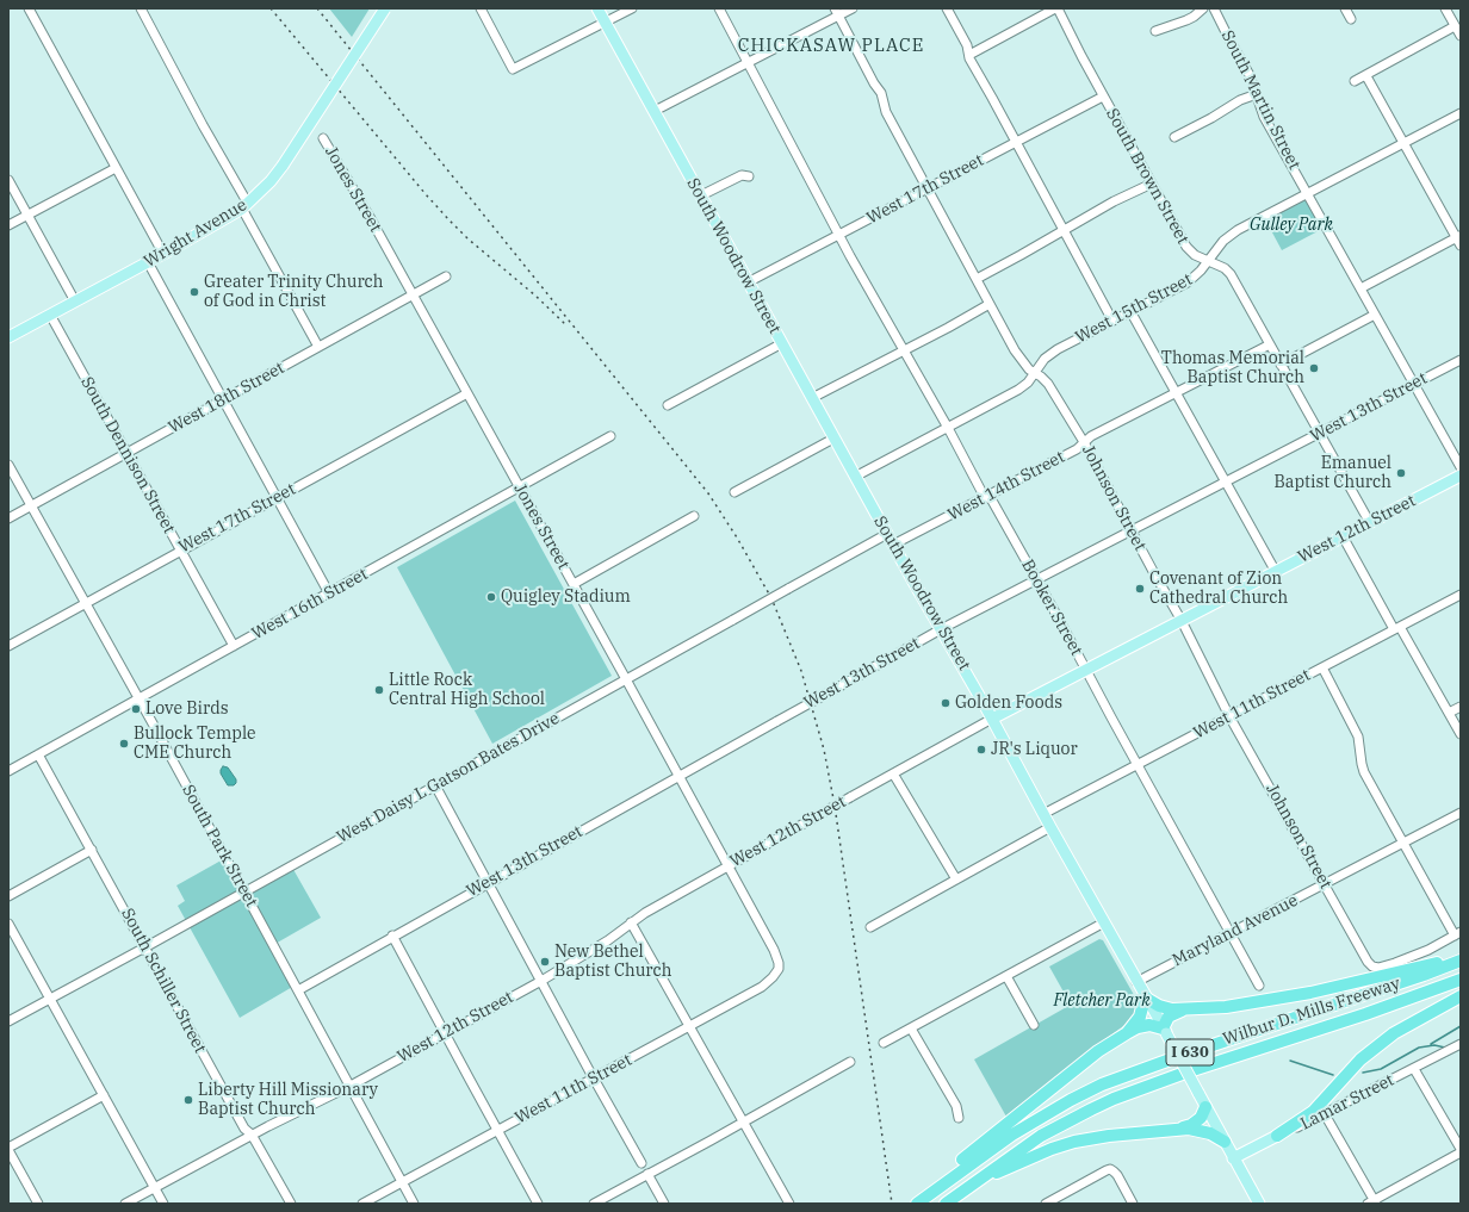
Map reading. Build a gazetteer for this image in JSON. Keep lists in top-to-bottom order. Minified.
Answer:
{"streets":{"highway":["Wilbur D. Mills Freeway","I 630"],"main road":["Wright Avenue","South Woodrow Street","West 12th Street","Lamar Street"],"street":["South Martin Street","South Brown Street","Jones Street","West 17th Street","West 15th Street","West 18th Street","West 13th Street","South Dennison Street","West 14th Street","Johnson Street","West 16th Street","Booker Street","West 11th Street","West Daisy L Gatson Bates Drive","South Park Street","Maryland Avenue","South Schiller Street"]},"crossings":[["South Martin Street","West 15th Street"],["South Martin Street","West 13th Street"],["South Brown Street","West 17th Street"],["South Brown Street","West 15th Street"],["South Brown Street","West 13th Street"],["South Brown Street","West 14th Street"],["South Brown Street","West 12th Street"],["Jones Street","West 17th Street"],["Jones Street","West 18th Street"],["Jones Street","West 13th Street"],["Jones Street","West 12th Street"],["Jones Street","West 16th Street"],["Jones Street","West 11th Street"],["Jones Street","West Daisy L Gatson Bates Drive"],["West 17th Street","South Woodrow Street"],["West 17th Street","South Dennison Street"],["West 17th Street","Johnson Street"],["West 17th Street","Booker Street"],["West 17th Street","South Park Street"],["Wright Avenue","South Dennison Street"],["South Woodrow Street","West 15th Street"],["South Woodrow Street","West 13th Street"],["South Woodrow Street","West 14th Street"],["South Woodrow Street","West 12th Street"],["South Woodrow Street","West 11th Street"],["South Woodrow Street","West Daisy L Gatson Bates Drive"],["South Woodrow Street","Maryland Avenue"],["South Woodrow Street","Lamar Street"],["West 15th Street","Johnson Street"],["West 15th Street","Booker Street"],["West 18th Street","South Dennison Street"],["West 18th Street","South Park Street"],["West 13th Street","Johnson Street"],["West 13th Street","Booker Street"],["West 13th Street","South Park Street"],["South Dennison Street","West 16th Street"],["West 14th Street","Johnson Street"],["West 14th Street","Booker Street"],["Johnson Street","West 12th Street"],["Johnson Street","West 11th Street"],["Johnson Street","Maryland Avenue"],["West 12th Street","Booker Street"],["West 12th Street","South Park Street"],["West 12th Street","South Schiller Street"],["West 16th Street","South Park Street"],["West 16th Street","South Schiller Street"],["Booker Street","West 11th Street"],["Booker Street","Maryland Avenue"],["West 11th Street","South Park Street"],["West Daisy L Gatson Bates Drive","South Park Street"],["West Daisy L Gatson Bates Drive","South Schiller Street"]],"districts":["CHICKASAW PLACE"],"parks":["Gulley Park","Fletcher Park"],"places":["Greater Trinity Church of God in Christ","Thomas Memorial Baptist Church","Emanuel Baptist Church","Covenant of Zion Cathedral Church","Quigley Stadium","Little Rock Central High School","Golden Foods","Love Birds","Bullock Temple CME Church","JR's Liquor","New Bethel Baptist Church","Liberty Hill Missionary Baptist Church"]}
